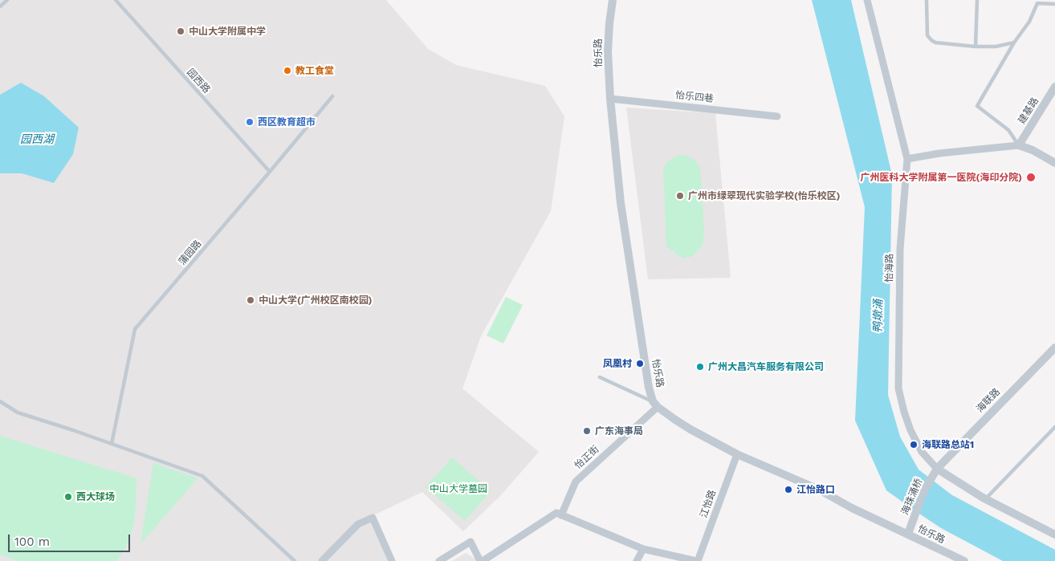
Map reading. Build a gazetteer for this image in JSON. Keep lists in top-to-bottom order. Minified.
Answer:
{"streets":{"street":["怡乐路","怡乐四巷","建基路","怡海路","海联路","怡正街","海珠涌桥","江怡路"],"lane":["园西路","蒲园路"]},"crossings":[["怡乐路","怡乐四巷"],["怡乐路","怡正街"],["怡乐路","海珠涌桥"],["怡乐路","江怡路"],["园西路","蒲园路"],["怡海路","海联路"],["怡海路","海珠涌桥"],["海联路","海珠涌桥"]],"water":["园西湖","鸭墩涌"],"parks":["中山大学墓园"],"places":["中山大学附属中学","教工食堂","西区教育超市","广州医科大学附属第一医院(海印分院)","广州市绿翠现代实验学校(怡乐校区)","中山大学(广州校区南校园)","凤凰村","广州大昌汽车服务有限公司","广东海事局","海联路总站1","江怡路口","西大球场"],"scale_bar":"100 m"}
